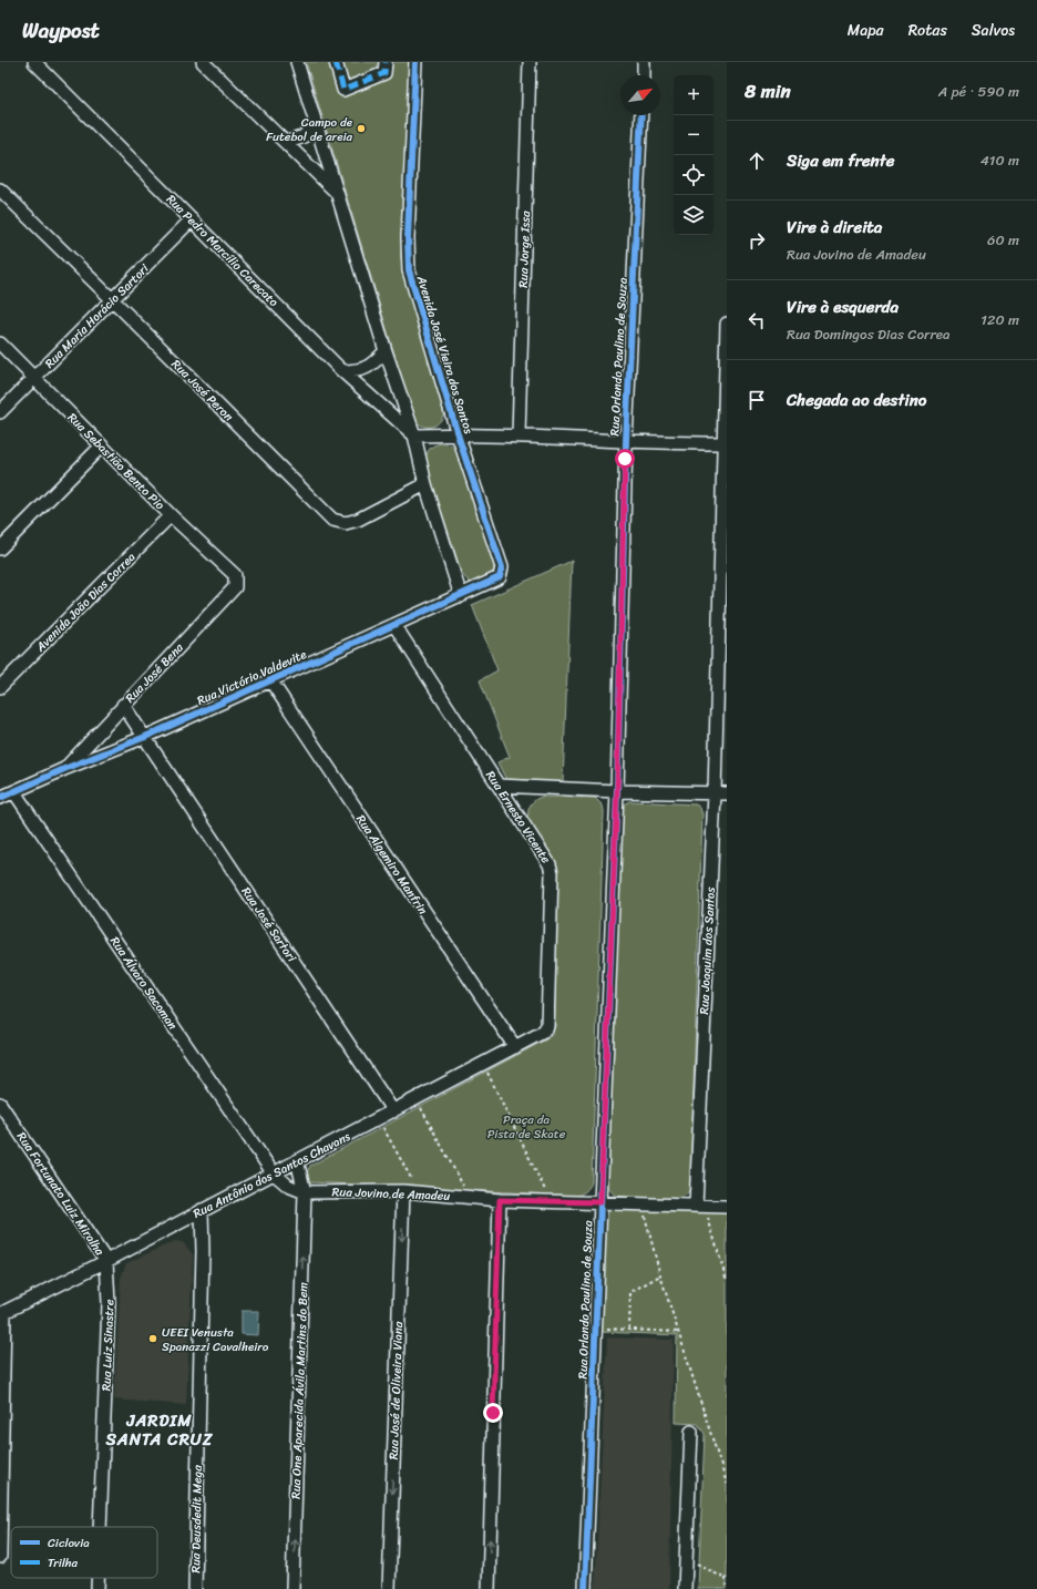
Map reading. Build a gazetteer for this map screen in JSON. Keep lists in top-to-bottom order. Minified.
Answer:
{"streets":{"street":["Rua Jorge Issa","Rua Pedro Marcílio Carecato","Rua Maria Horácio Sartori","Avenida José Vieira dos Santos","Rua Orlando Paulino de Souza","Rua José Peron","Rua Sebastião Bento Pio","Avenida João Dias Correa","Rua José Bena","Rua Victório Valdevite","Rua Ernesto Vicente","Rua Algemiro Manfrin","Rua José Sartori","Rua Joaquim dos Santos","Rua Álvaro Sacoman","Rua Antônio dos Santos Chavans","Rua Fortunato Luiz Miralha","Rua Jovino de Amadeu","Rua Luiz Sinastre","Rua One Aparecida Ávila Martins do Bem","Rua José de Oliveira Viana","Rua Deusdedit Mega"]},"crossings":[["Rua Pedro Marcílio Carecato","Rua Maria Horácio Sartori"],["Rua Maria Horácio Sartori","Rua José Peron"],["Rua Maria Horácio Sartori","Rua Sebastião Bento Pio"],["Avenida José Vieira dos Santos","Rua Victório Valdevite"],["Rua Orlando Paulino de Souza","Rua Jovino de Amadeu"],["Rua Sebastião Bento Pio","Avenida João Dias Correa"],["Rua Sebastião Bento Pio","Rua José Bena"],["Rua José Bena","Rua Victório Valdevite"],["Rua José Bena","Rua José Sartori"],["Rua Victório Valdevite","Rua Ernesto Vicente"],["Rua Victório Valdevite","Rua Algemiro Manfrin"],["Rua Victório Valdevite","Rua José Sartori"],["Rua Victório Valdevite","Rua Álvaro Sacoman"],["Rua Ernesto Vicente","Rua Antônio dos Santos Chavans"],["Rua Algemiro Manfrin","Rua Antônio dos Santos Chavans"],["Rua José Sartori","Rua Antônio dos Santos Chavans"],["Rua Joaquim dos Santos","Rua Jovino de Amadeu"],["Rua Álvaro Sacoman","Rua Antônio dos Santos Chavans"],["Rua Álvaro Sacoman","Rua Jovino de Amadeu"],["Rua Antônio dos Santos Chavans","Rua Fortunato Luiz Miralha"],["Rua Antônio dos Santos Chavans","Rua Jovino de Amadeu"],["Rua Antônio dos Santos Chavans","Rua Luiz Sinastre"],["Rua Antônio dos Santos Chavans","Rua One Aparecida Ávila Martins do Bem"],["Rua Antônio dos Santos Chavans","Rua Deusdedit Mega"],["Rua Fortunato Luiz Miralha","Rua Luiz Sinastre"],["Rua Jovino de Amadeu","Rua One Aparecida Ávila Martins do Bem"],["Rua Jovino de Amadeu","Rua José de Oliveira Viana"]],"one_way":["Rua One Aparecida Ávila Martins do Bem"],"districts":["JARDIM SANTA CRUZ"],"parks":["Praça da Pista de Skate"],"places":["Campo de Futebol de areia","UEEI Venusta Spanazzi Cavalheiro"],"legend":["Ciclovia","Trilha"],"north":"top right","page":{"header":"Waypost","nav":["Mapa","Rotas","Salvos"],"heading":["8 min","A pé · 590 m"],"map_buttons":["+","−"],"list":[["Siga em frente","410 m"],["Vire à direita","Rua Jovino de Amadeu","60 m"],["Vire à esquerda","Rua Domingos Dias Correa","120 m"],"Chegada ao destino"]}}
